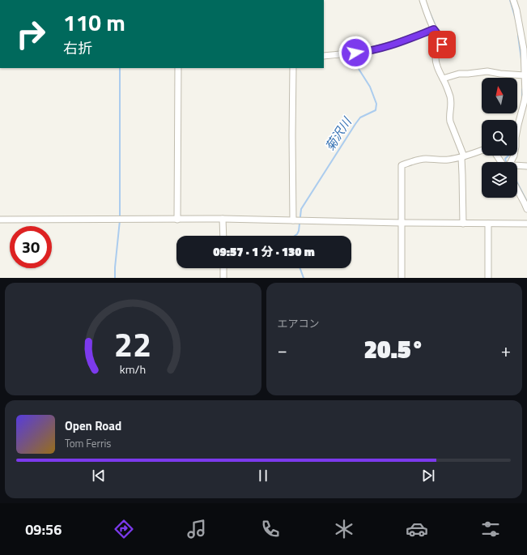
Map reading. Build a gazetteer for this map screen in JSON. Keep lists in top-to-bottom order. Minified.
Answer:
{"water":["菊沢川"],"north":"top","page":{"turn":["110 m","右折"],"limit":"30","trip":"09:57 · 1 分 · 130 m","tile":"エアコン","heat":["−","20.5°","+"],"song":["Open Road","Tom Ferris"],"tabs":"09:56","gauge":["22","km/h"]}}
